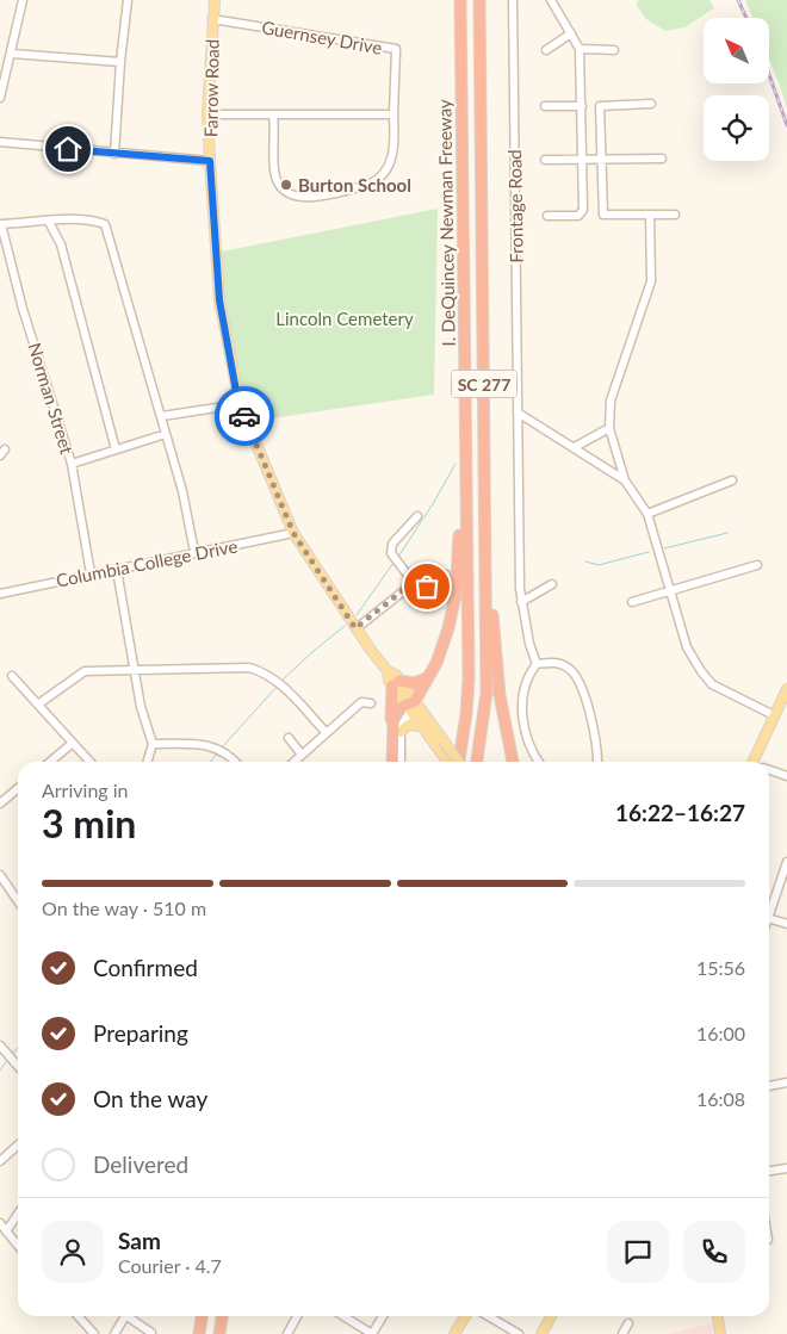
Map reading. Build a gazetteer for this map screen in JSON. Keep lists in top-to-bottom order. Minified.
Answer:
{"streets":{"highway":["I. DeQuincey Newman Freeway","SC 277"],"main road":["Farrow Road"],"street":["Guernsey Drive","Frontage Road","Norman Street","Columbia College Drive"]},"crossings":[["Guernsey Drive","Farrow Road"],["Farrow Road","Columbia College Drive"],["Norman Street","Columbia College Drive"]],"parks":["Lincoln Cemetery"],"places":["Burton School"],"north":"top left","page":{"heading":["3 min","Arriving in","16:22–16:27"],"panel":["Sam","Courier · 4.7"],"bar":"On the way · 510 m","list":[["Confirmed","15:56"],["Preparing","16:00"],["On the way","16:08"],"Delivered"]}}
